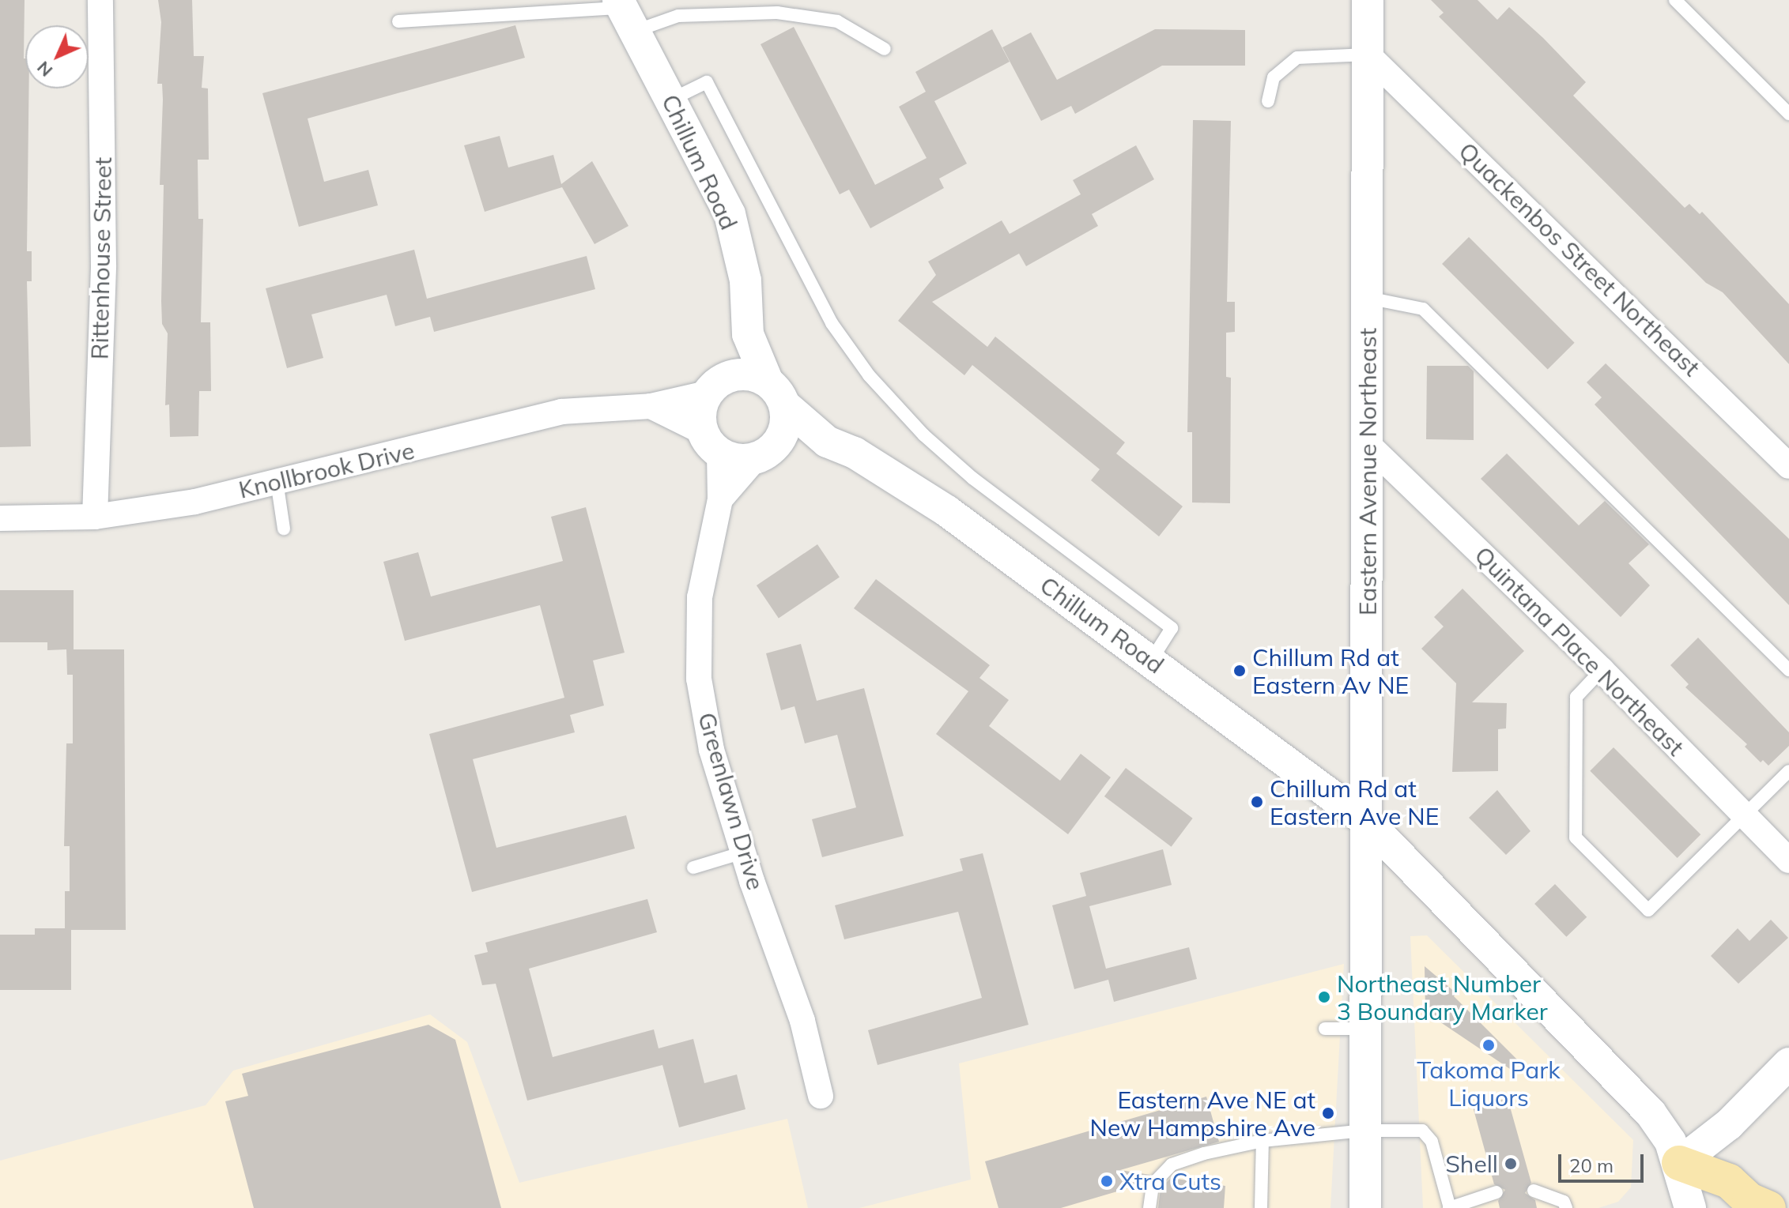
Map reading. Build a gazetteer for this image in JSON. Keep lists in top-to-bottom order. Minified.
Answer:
{"streets":{"street":["Chillum Road","Rittenhouse Street","Quackenbos Street Northeast","Knollbrook Drive","Eastern Avenue Northeast","Quintana Place Northeast","Greenlawn Drive"]},"crossings":[["Chillum Road","Knollbrook Drive"],["Chillum Road","Eastern Avenue Northeast"],["Chillum Road","Greenlawn Drive"],["Rittenhouse Street","Knollbrook Drive"],["Quackenbos Street Northeast","Eastern Avenue Northeast"],["Knollbrook Drive","Greenlawn Drive"],["Eastern Avenue Northeast","Quintana Place Northeast"]],"places":["Chillum Rd at Eastern Av NE","Chillum Rd at Eastern Ave NE","Northeast Number 3 Boundary Marker","Takoma Park Liquors","Eastern Ave NE at New Hampshire Ave","Shell","Xtra Cuts"],"scale_bar":"20 m","north":"bottom left"}
